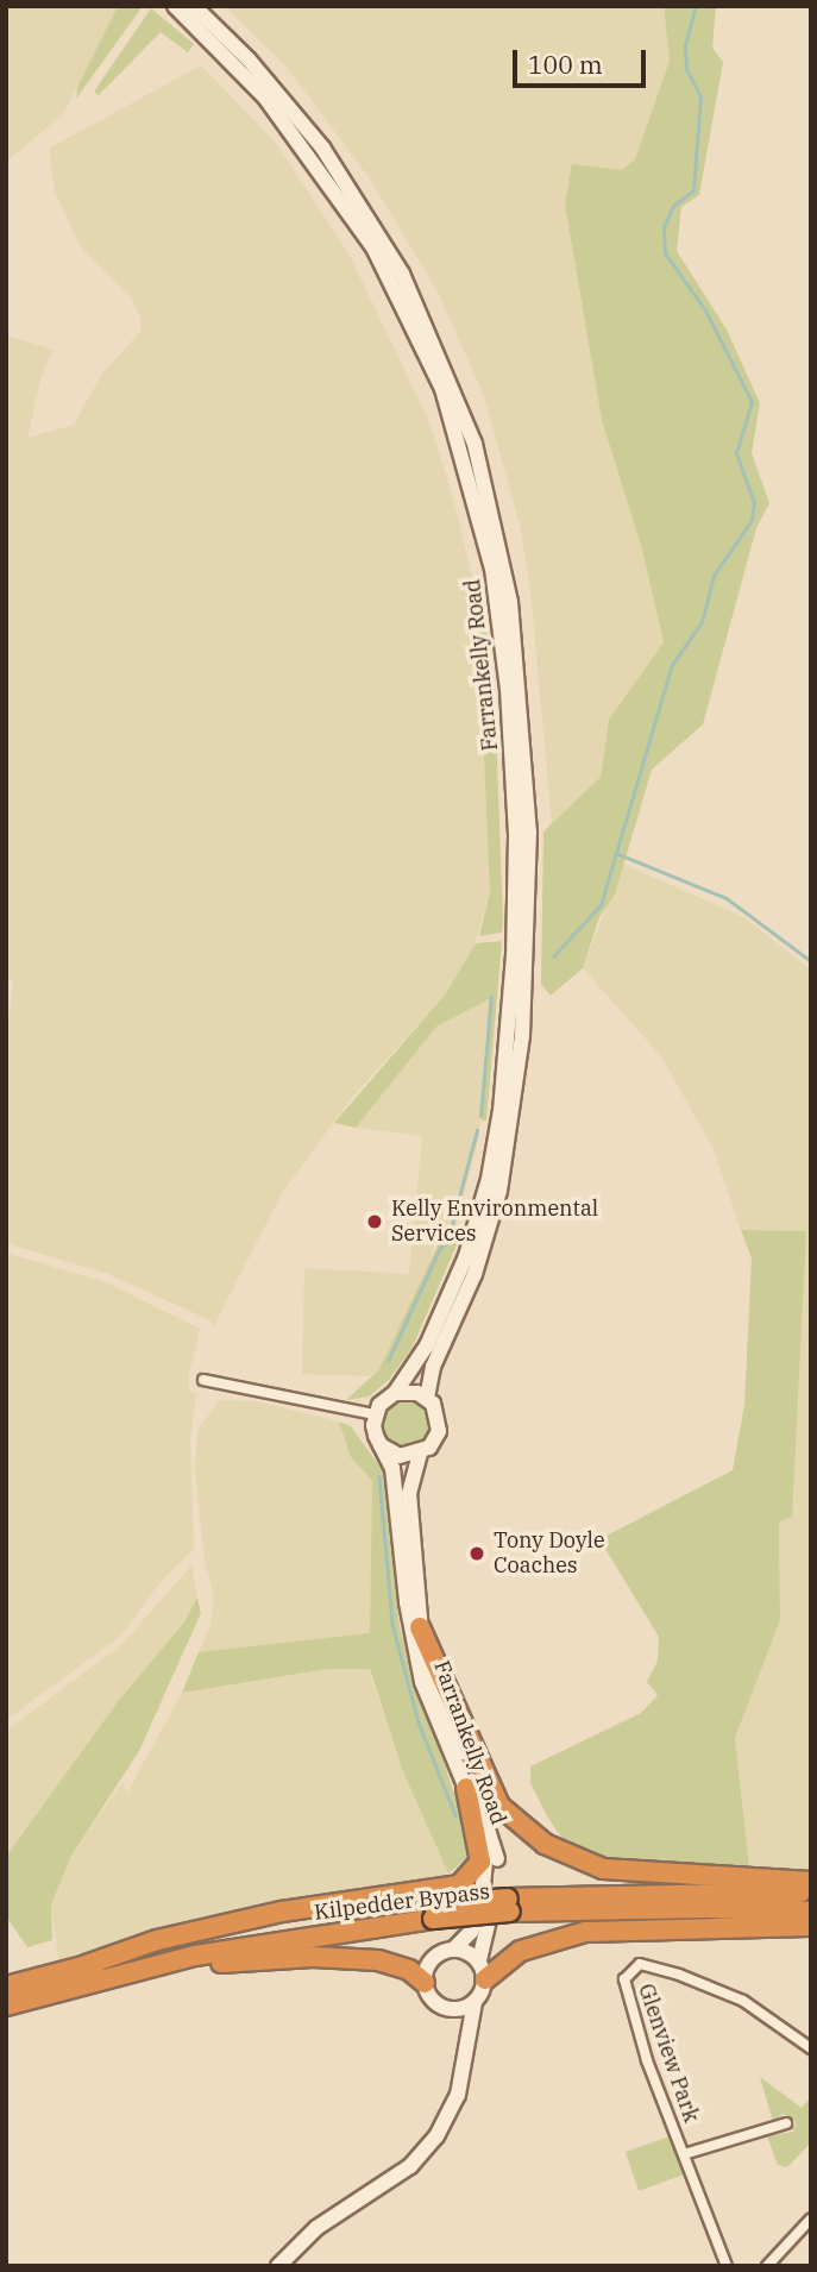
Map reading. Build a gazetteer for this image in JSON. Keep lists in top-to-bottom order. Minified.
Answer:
{"streets":{"highway":["Kilpedder Bypass"],"main road":["Farrankelly Road"],"street":["Glenview Park"]},"places":["Kelly Environmental Services","Tony Doyle Coaches"],"scale_bar":"100 m"}
